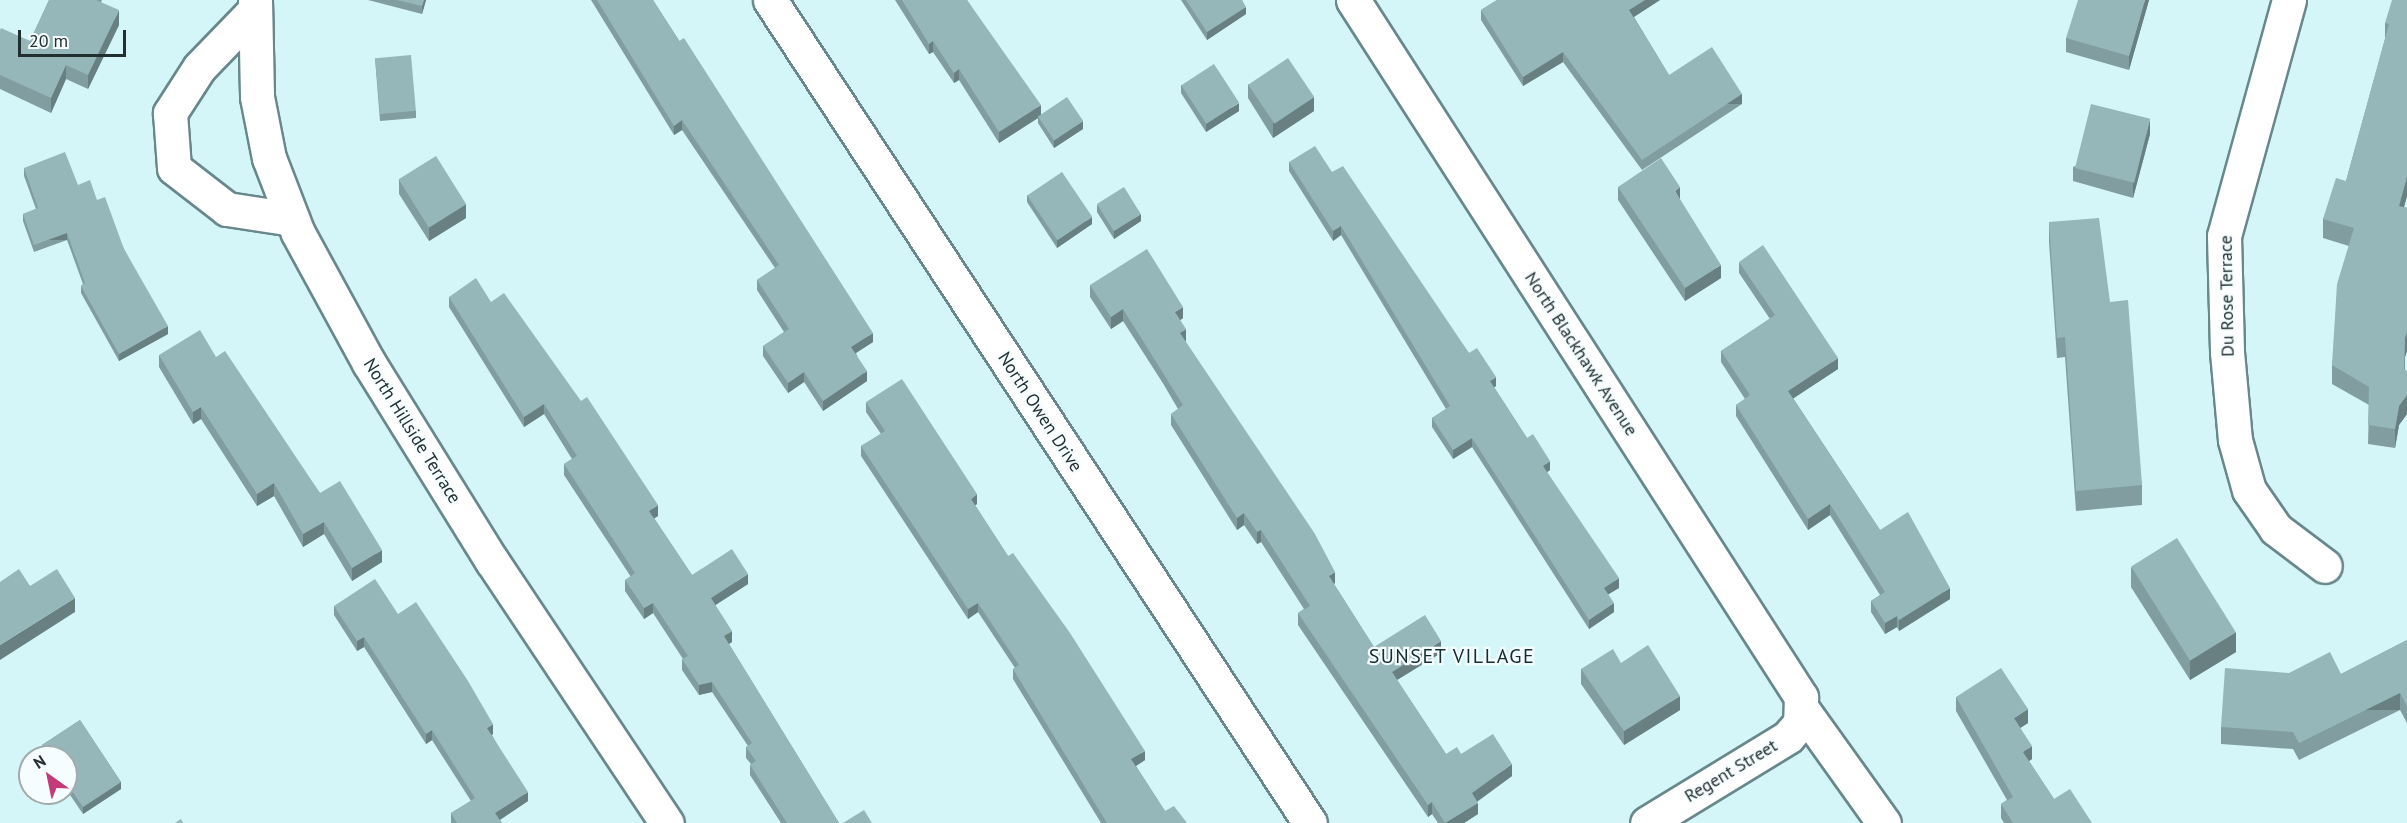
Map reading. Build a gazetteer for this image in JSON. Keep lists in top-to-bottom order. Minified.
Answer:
{"streets":{"street":["Du Rose Terrace","North Blackhawk Avenue","North Owen Drive","North Hillside Terrace","Regent Street"]},"crossings":[["North Blackhawk Avenue","Regent Street"]],"districts":["SUNSET VILLAGE"],"scale_bar":"20 m","north":"top left"}
